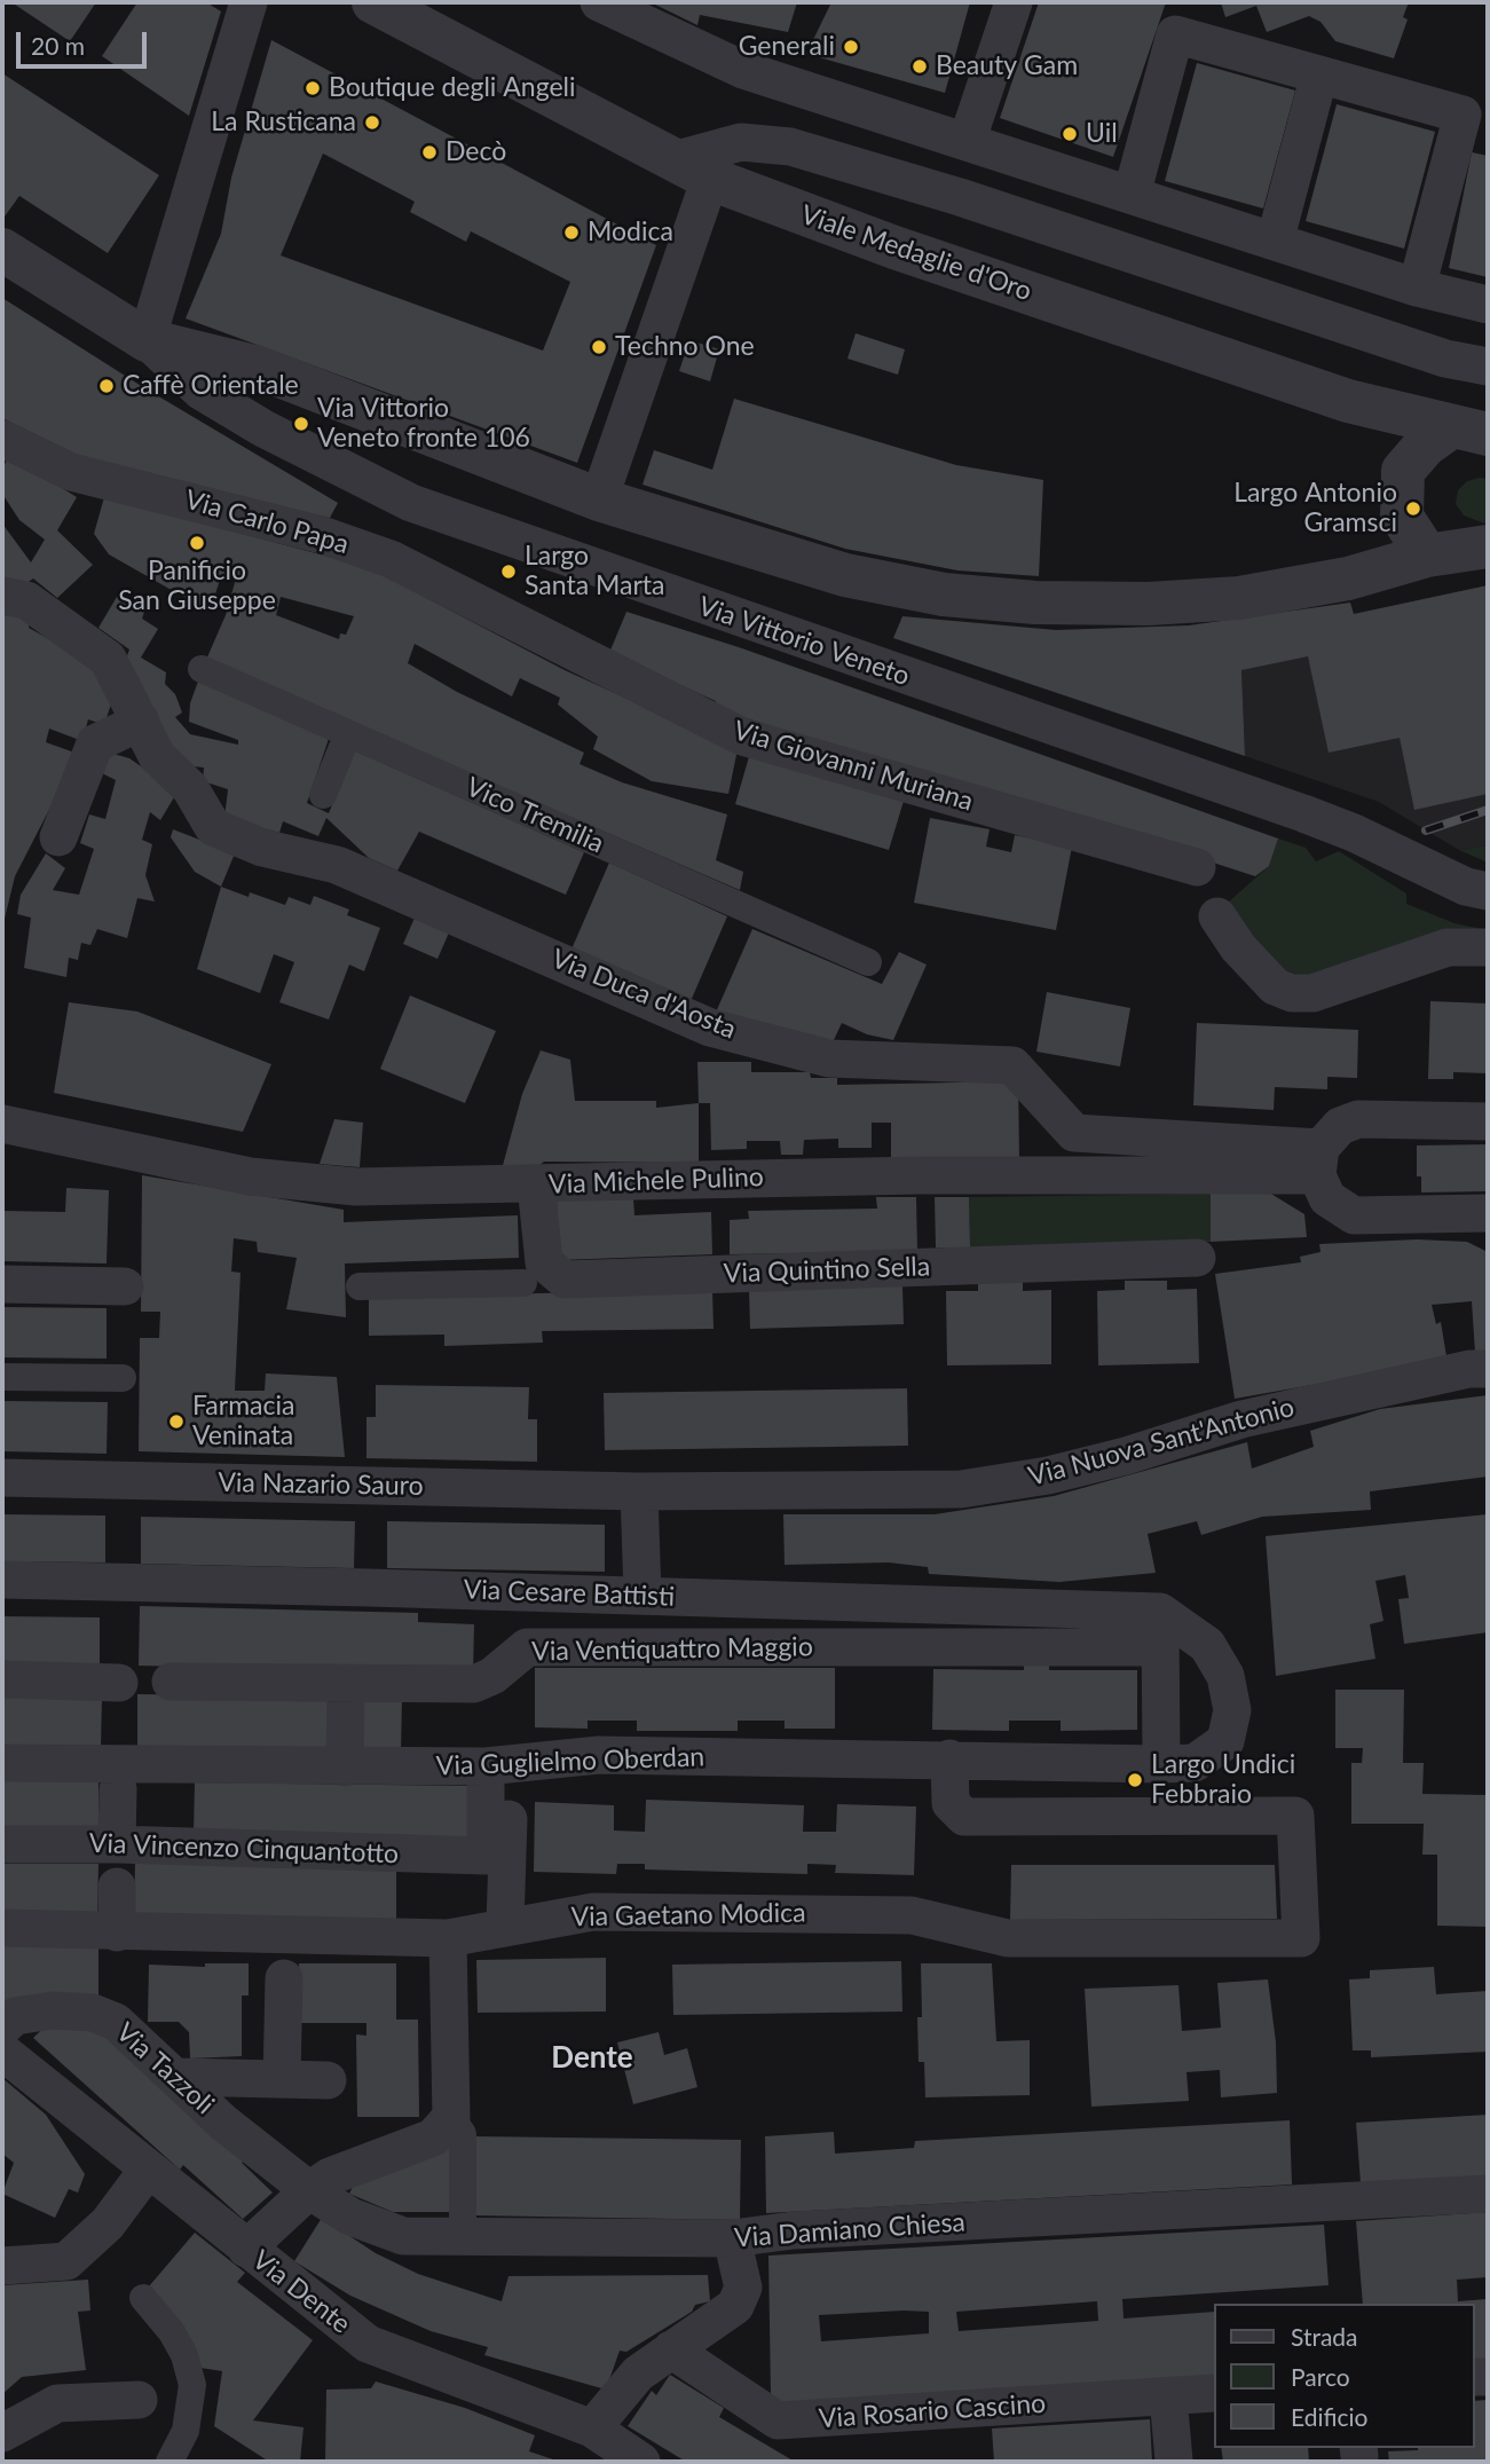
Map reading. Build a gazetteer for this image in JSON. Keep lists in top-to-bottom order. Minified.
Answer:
{"streets":{"street":["Viale Medaglie d'Oro","Via Carlo Papa","Via Vittorio Veneto","Via Giovanni Muriana","Vico Tremilia","Via Duca d'Aosta","Via Michele Pulino","Via Quintino Sella","Via Nuova Sant'Antonio","Via Nazario Sauro","Via Cesare Battisti","Via Ventiquattro Maggio","Via Guglielmo Oberdan","Via Vincenzo Cinquantotto","Via Gaetano Modica","Via Tazzoli","Via Damiano Chiesa","Via Dente","Via Rosario Cascino"]},"crossings":[["Via Carlo Papa","Via Giovanni Muriana"],["Via Duca d'Aosta","Via Michele Pulino"],["Via Michele Pulino","Via Quintino Sella"],["Via Nuova Sant'Antonio","Via Nazario Sauro"],["Via Cesare Battisti","Via Ventiquattro Maggio"],["Via Cesare Battisti","Via Guglielmo Oberdan"],["Via Ventiquattro Maggio","Via Guglielmo Oberdan"],["Via Guglielmo Oberdan","Via Vincenzo Cinquantotto"],["Via Guglielmo Oberdan","Via Gaetano Modica"],["Via Tazzoli","Via Damiano Chiesa"]],"districts":["Dente"],"places":["Generali","Beauty Gam","Boutique degli Angeli","La Rusticana","Uil","Decò","Modica","Techno One","Caffè Orientale","Via Vittorio Veneto fronte 106","Largo Antonio Gramsci","Panificio San Giuseppe","Largo Santa Marta","Farmacia Veninata","Largo Undici Febbraio"],"legend":["Strada","Parco","Edificio"],"scale_bar":"20 m"}
